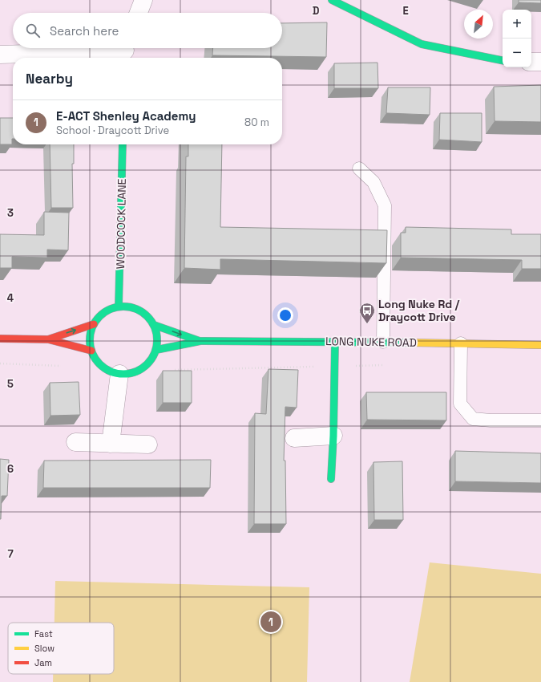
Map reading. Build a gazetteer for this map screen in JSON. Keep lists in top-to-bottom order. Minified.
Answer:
{"streets":{"street":["WOODCOCK LANE","LONG NUKE ROAD"]},"crossings":[["WOODCOCK LANE","LONG NUKE ROAD"]],"places":{"bus stop":["Long Nuke Rd / Draycott Drive"]},"legend":["Fast","Slow","Jam"],"north":"top right","page":{"map_buttons":["+","−"],"search":"Search here","heading":"Nearby","list":[{"mark":"1","name":"E-ACT Shenley Academy","note":"School · Draycott Drive","value":"80 m"}],"pins":"1"},"grid":{"columns":["D","E"],"rows":["3","4","5","6","7"]}}
